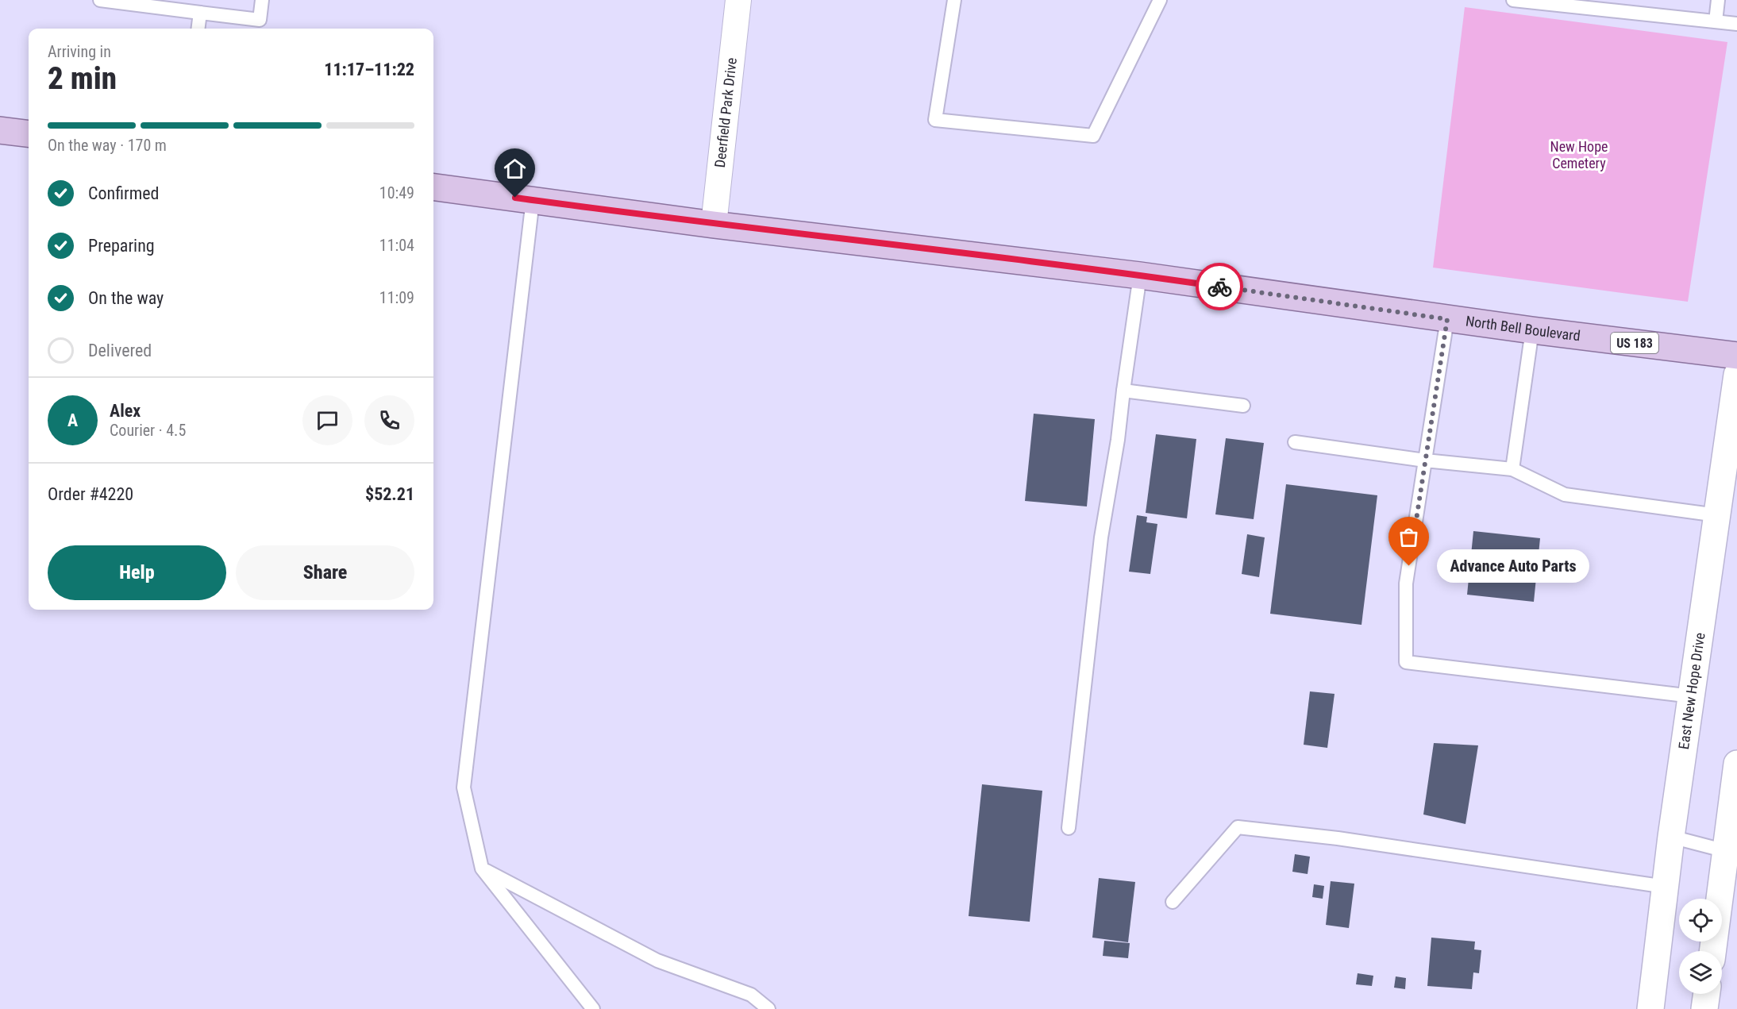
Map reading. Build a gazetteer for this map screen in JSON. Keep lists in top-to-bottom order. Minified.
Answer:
{"streets":{"main road":["North Bell Boulevard","US 183","East New Hope Drive"],"street":["Deerfield Park Drive"]},"crossings":[["Deerfield Park Drive","North Bell Boulevard"]],"parks":["New Hope Cemetery"],"places":["Advance Auto Parts"],"page":{"heading":["2 min","Arriving in","11:17–11:22"],"panel":["Alex","Courier · 4.5","Order #4220","$52.21"],"bar":"On the way · 170 m","list":[["Confirmed","10:49"],["Preparing","11:04"],["On the way","11:09"],"Delivered"],"round":"A","buttons":["Help","Share"],"bubble":"Advance Auto Parts"}}
